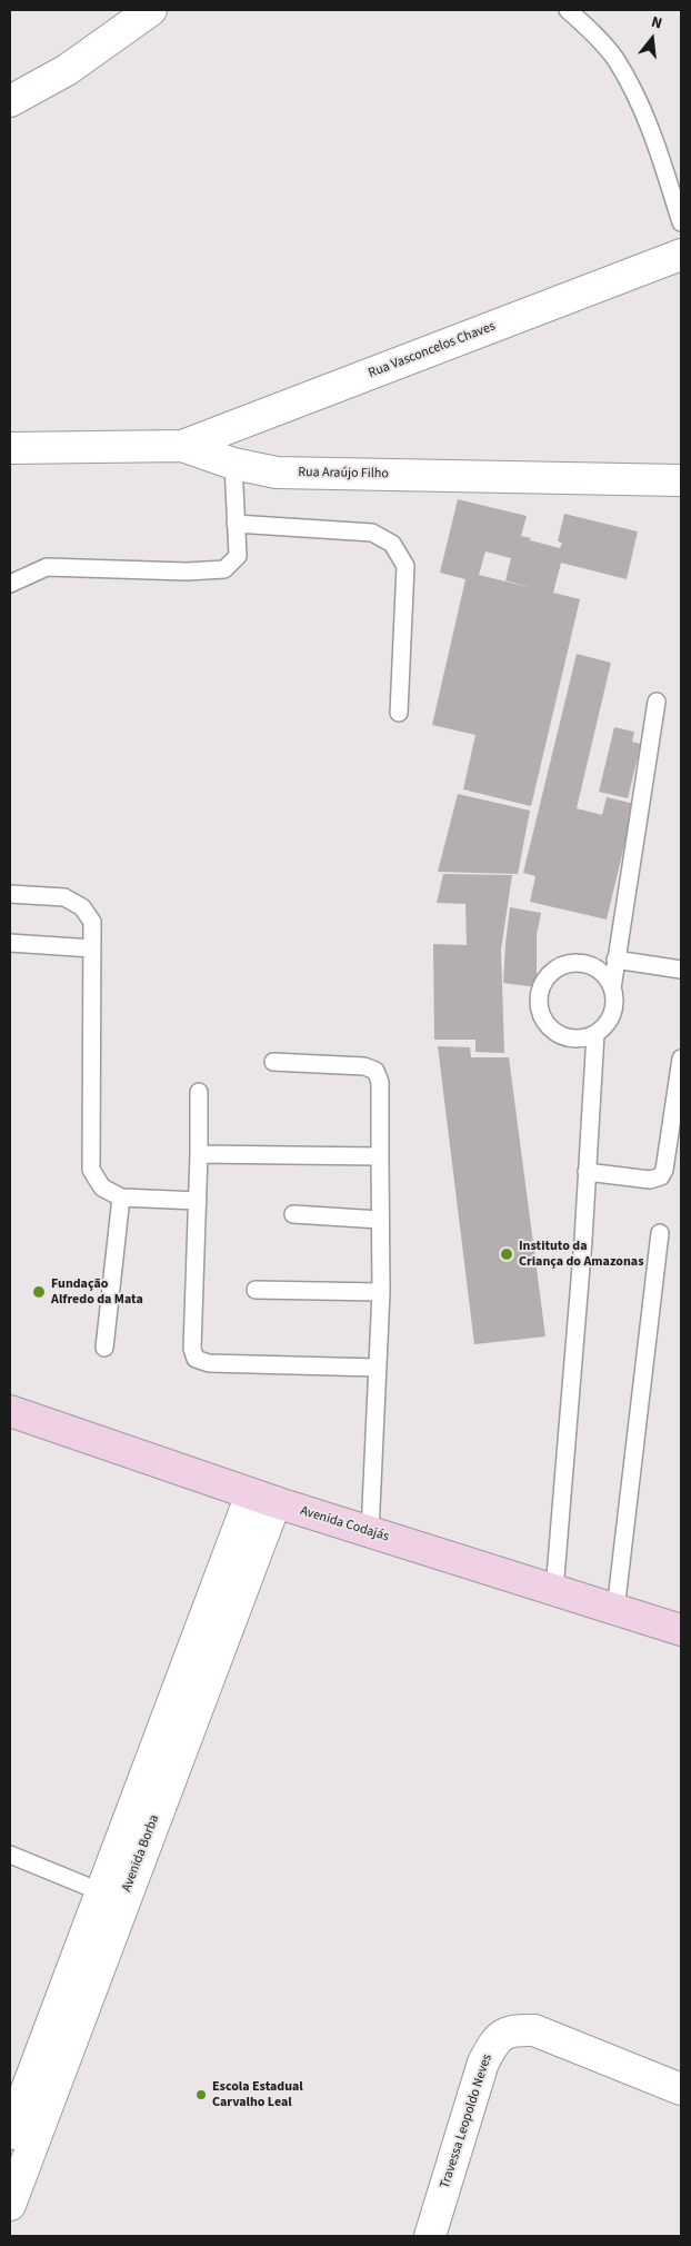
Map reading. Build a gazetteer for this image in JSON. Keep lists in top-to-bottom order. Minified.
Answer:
{"streets":{"street":["Rua Vasconcelos Chaves","Rua Araújo Filho","Avenida Codajás","Avenida Borba","Travessa Leopoldo Neves"]},"crossings":[["Rua Vasconcelos Chaves","Rua Araújo Filho"],["Avenida Codajás","Avenida Borba"]],"places":["Instituto da Criança do Amazonas","Fundação Alfredo da Mata","Escola Estadual Carvalho Leal"],"north":"top"}
